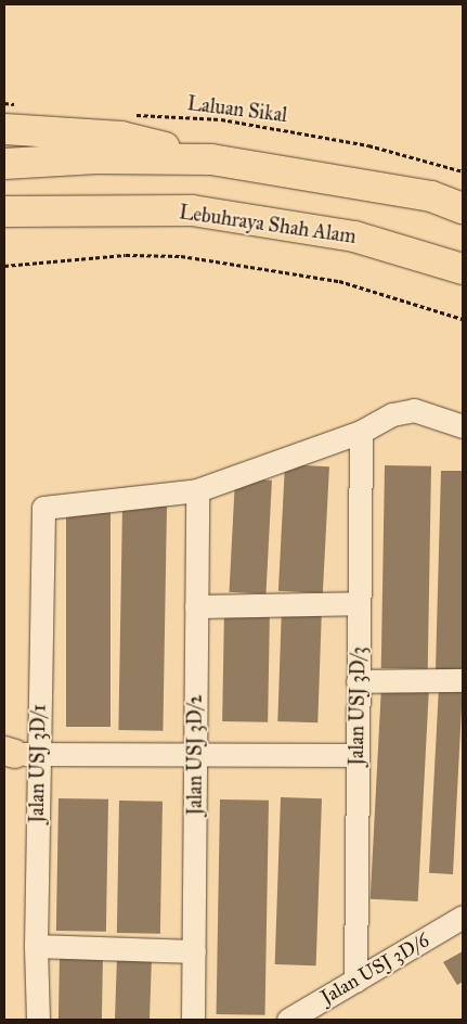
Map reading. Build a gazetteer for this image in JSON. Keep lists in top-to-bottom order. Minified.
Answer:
{"streets":{"highway":["Lebuhraya Shah Alam"],"street":["Jalan USJ 3D/3","Jalan USJ 3D/2","Jalan USJ 3D/1","Jalan USJ 3D/6"],"path":["Laluan Sikal"]},"crossings":[["Jalan USJ 3D/3","Jalan USJ 3D/6"],["Jalan USJ 3D/2","Jalan USJ 3D/1"]]}
